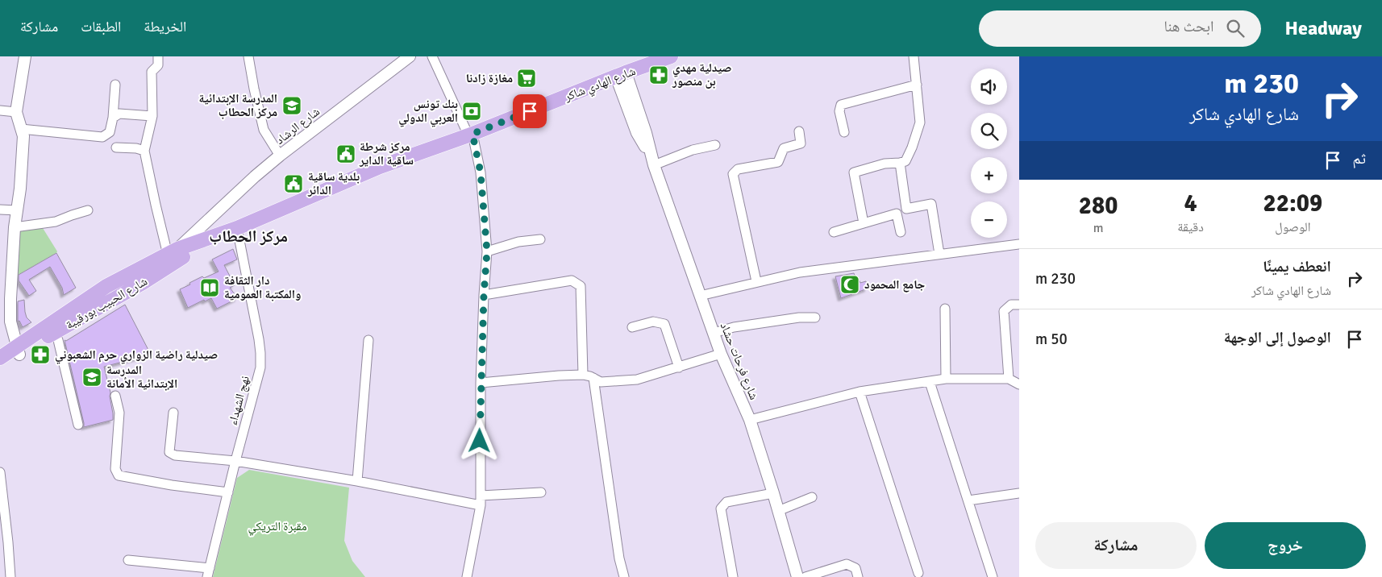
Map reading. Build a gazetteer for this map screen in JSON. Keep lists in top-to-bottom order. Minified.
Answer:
{"streets":{"main road":["شارع الهادي شاكر","شارع الحبيب بورقيبة"],"street":["شارع الرشاد","شارع فرحات حشاد","نهج الشهداء"]},"crossings":[["شارع الهادي شاكر","شارع الحبيب بورقيبة"],["شارع الهادي شاكر","شارع فرحات حشاد"],["شارع الهادي شاكر","نهج الشهداء"],["شارع الرشاد","شارع الحبيب بورقيبة"],["شارع الحبيب بورقيبة","نهج الشهداء"]],"districts":["مركز الحطاب"],"parks":["مقبرة التريكي"],"places":{"pharmacy":["صيدلية مهدي بن منصور","صيدلية راضية الزواري حرم الشعبوني"],"supermarket":["مغازة زادنا"],"school or university":["المدرسة الإبتدائية مركز الحطاب","المدرسة الإبتدائية الأمانة"],"bank":["بنك تونس العربي الدولي"],"public building":["مركز شرطة ساقية الداير","بلدية ساقية الدائر"],"mosque":["جامع المحمود"],"library":["دار الثقافة والمكتبة العمومية"]},"page":{"header":"Headway","search":"ابحث هنا","nav":["الخريطة","الطبقات","مشاركة"],"turn":["230 m","شارع الهادي شاكر"],"map_buttons":["+","−"],"then":"ثم","eta":["22:09","الوصول","4","دقيقة","280","m"],"list":[{"name":"انعطف يمينًا","note":"شارع الهادي شاكر","value":"230 m"},{"name":"الوصول إلى الوجهة","value":"50 m"}],"buttons":["خروج","مشاركة"]}}
